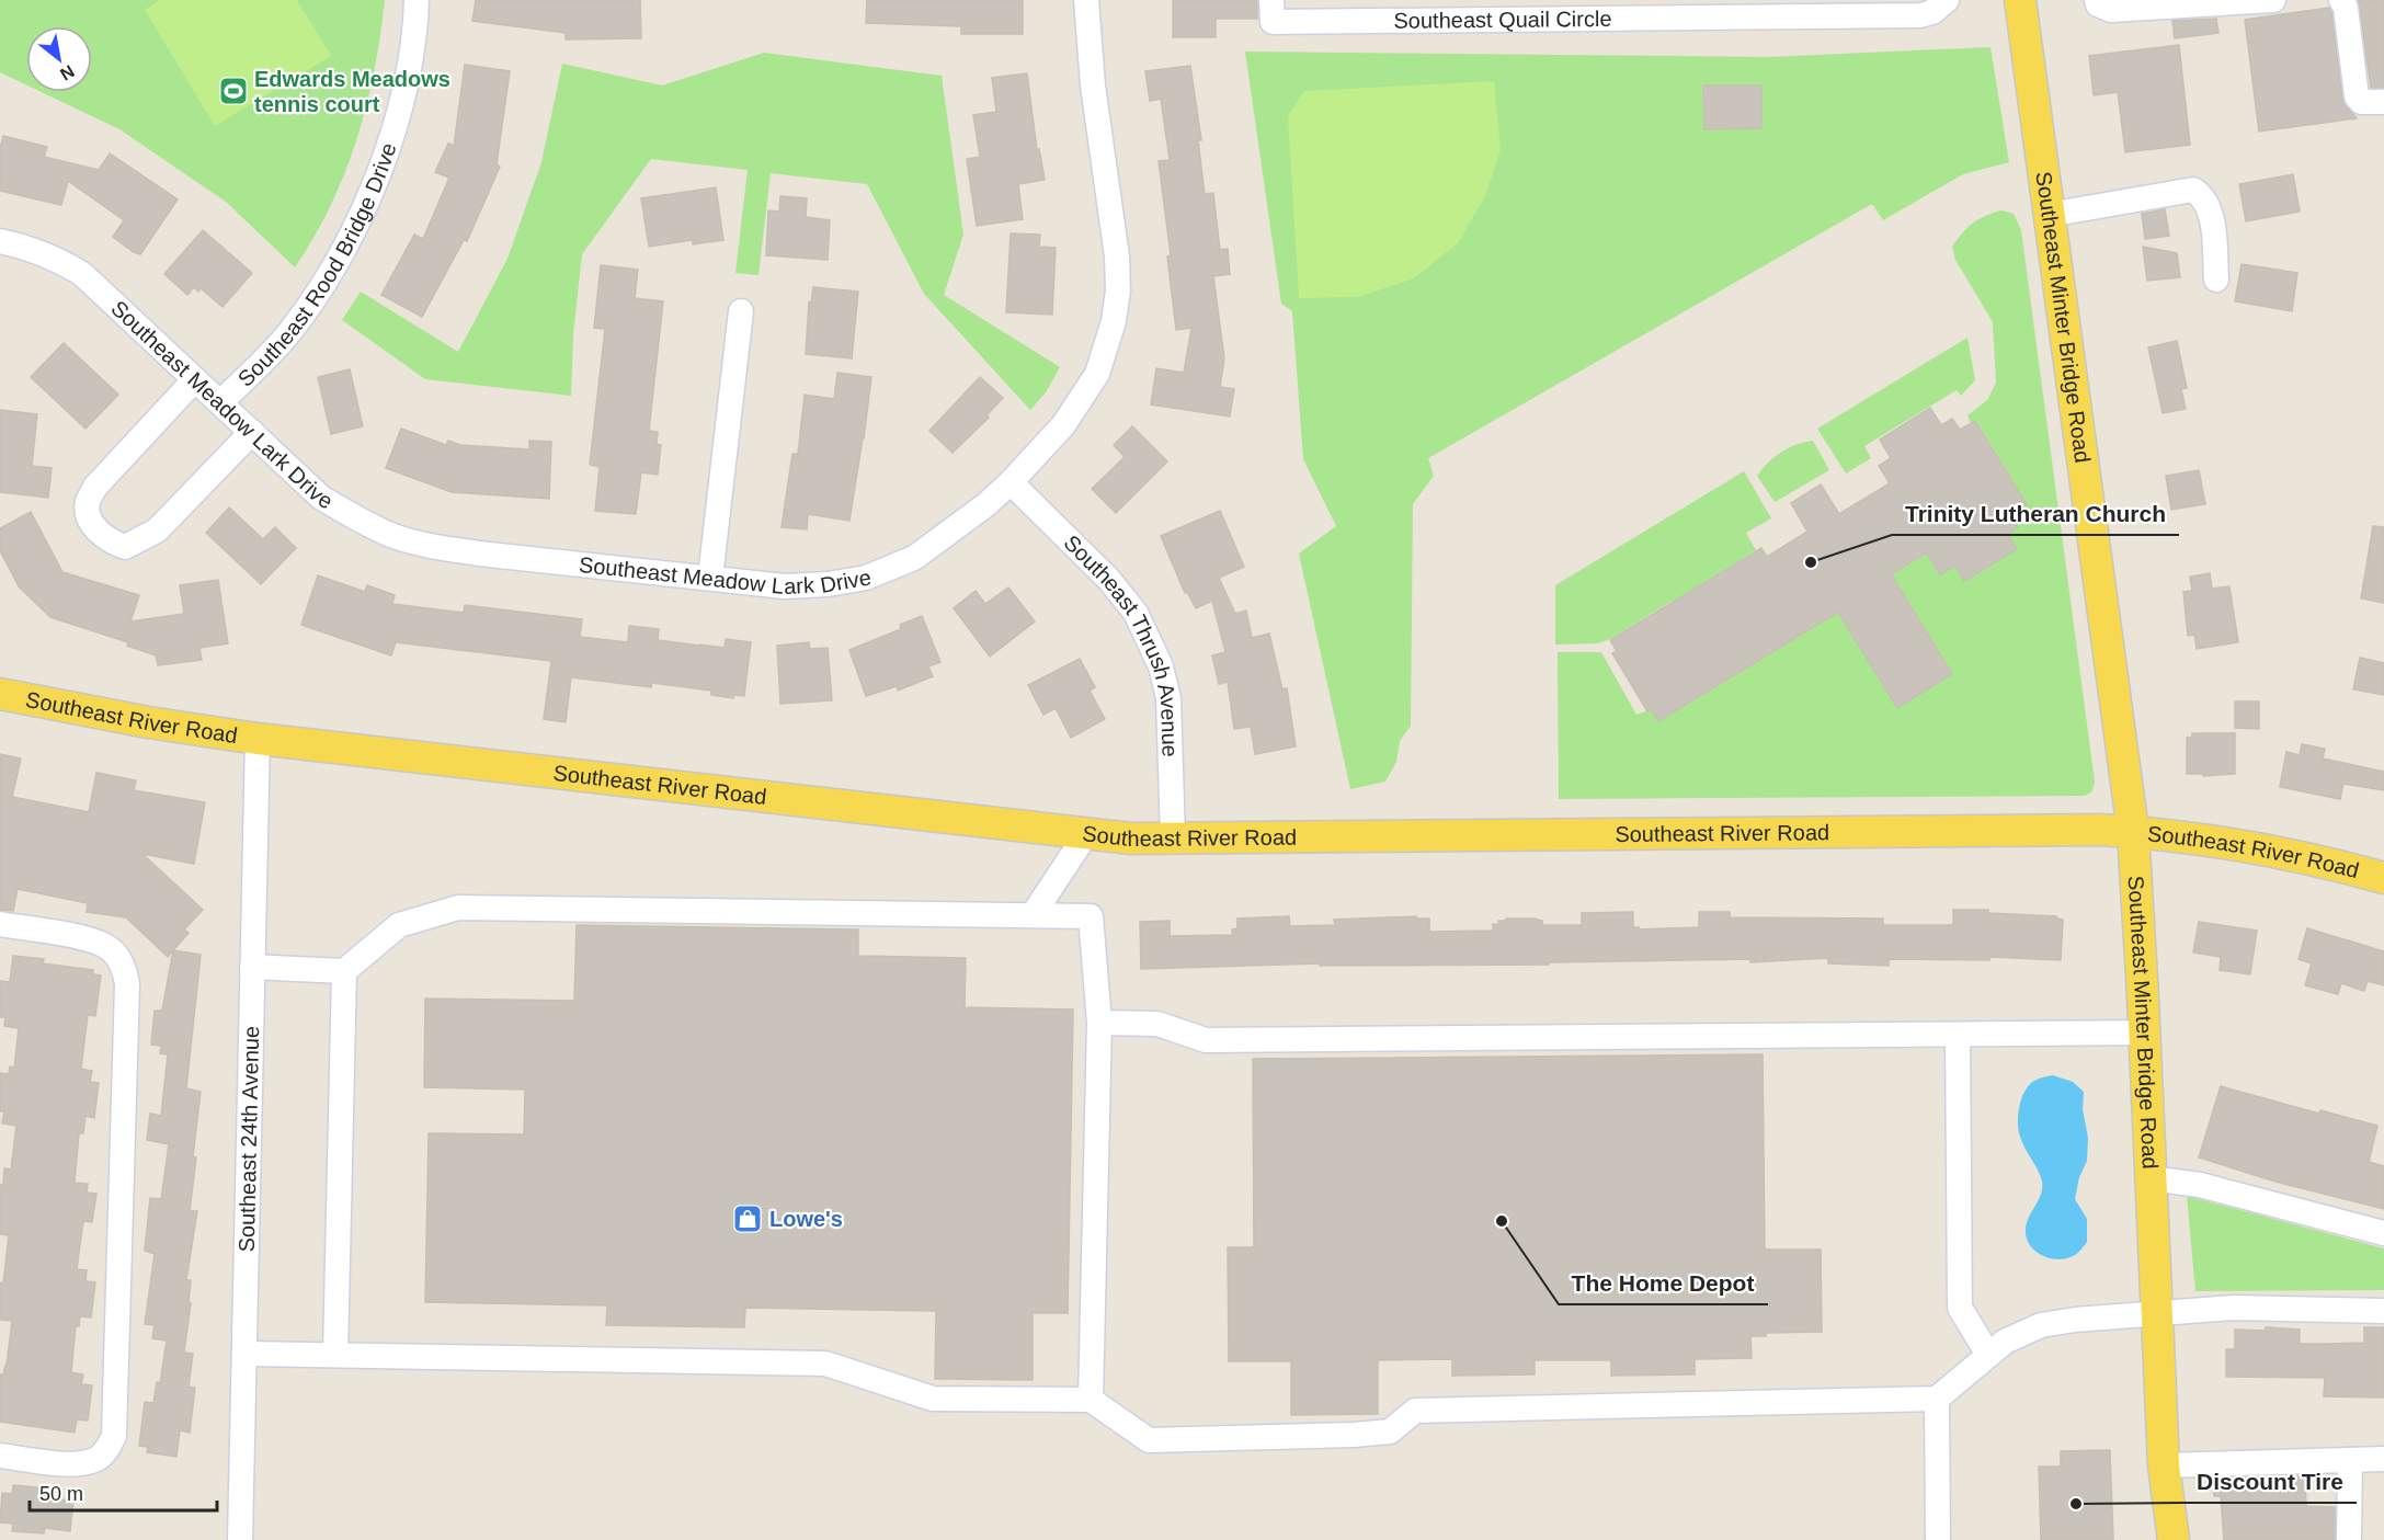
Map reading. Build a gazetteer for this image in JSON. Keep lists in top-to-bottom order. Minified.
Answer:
{"streets":{"main road":["Southeast Minter Bridge Road","Southeast River Road"],"street":["Southeast Quail Circle","Southeast Rood Bridge Drive","Southeast Meadow Lark Drive","Southeast Thrush Avenue","Southeast 24th Avenue"]},"crossings":[["Southeast Rood Bridge Drive","Southeast Meadow Lark Drive"],["Southeast Minter Bridge Road","Southeast River Road"],["Southeast Meadow Lark Drive","Southeast Thrush Avenue"],["Southeast Thrush Avenue","Southeast River Road"],["Southeast River Road","Southeast 24th Avenue"]],"places":{"sports":["Edwards Meadows tennis court"],"other":["Trinity Lutheran Church","The Home Depot","Discount Tire"],"shop":["Lowe's"]},"scale_bar":"50 m","north":"bottom right"}
